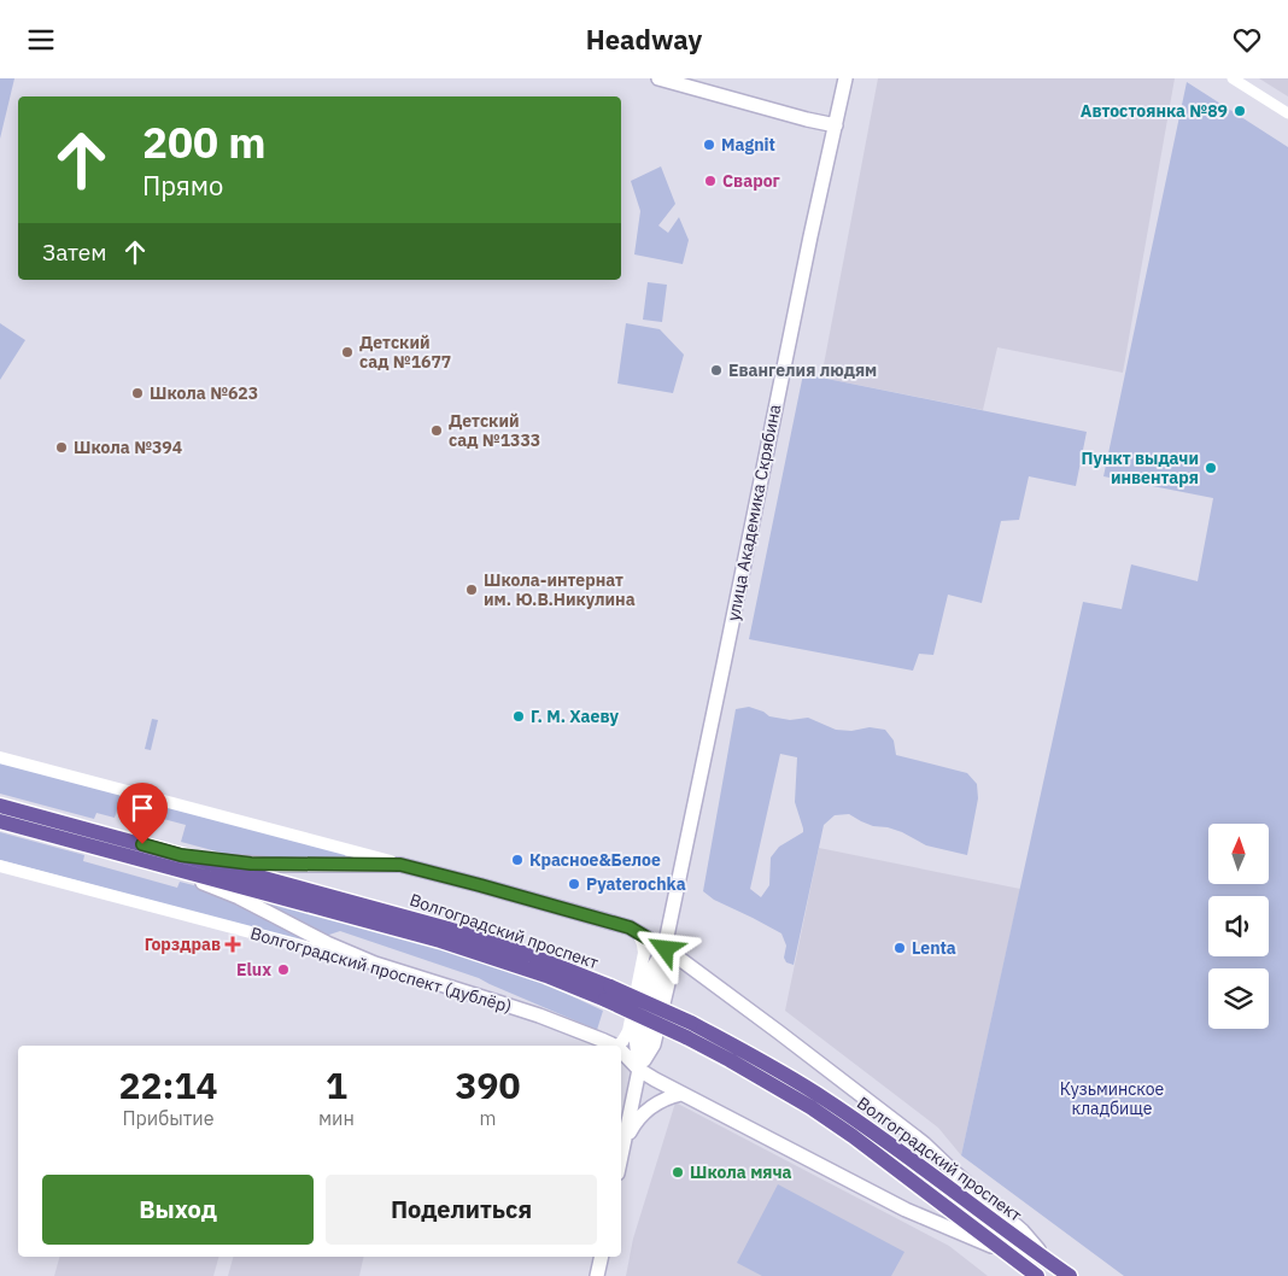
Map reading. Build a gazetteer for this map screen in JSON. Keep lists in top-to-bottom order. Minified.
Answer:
{"streets":{"main road":["улица Академика Скрябина","Волгоградский проспект","Волгоградский проспект (дублёр)"]},"crossings":[["улица Академика Скрябина","Волгоградский проспект (дублёр)"],["Волгоградский проспект","Волгоградский проспект (дублёр)"]],"parks":["Кузьминское кладбище"],"places":{"other":["Автостоянка №89","Magnit","Сварог","Детский сад №1677","Евангелия людям","Школа №623","Детский сад №1333","Школа №394","Пункт выдачи инвентаря","Школа-интернат им. Ю.В.Никулина","Г. М. Хаеву","Красное&Белое","Pyaterochka","Lenta","Elux","Школа мяча"],"health":["Горздрав"]},"north":"top","page":{"header":"Headway","turn":["200 m","Прямо"],"then":"Затем","eta":["22:14","Прибытие","1","мин","390","m"],"buttons":["Выход","Поделиться"]}}
